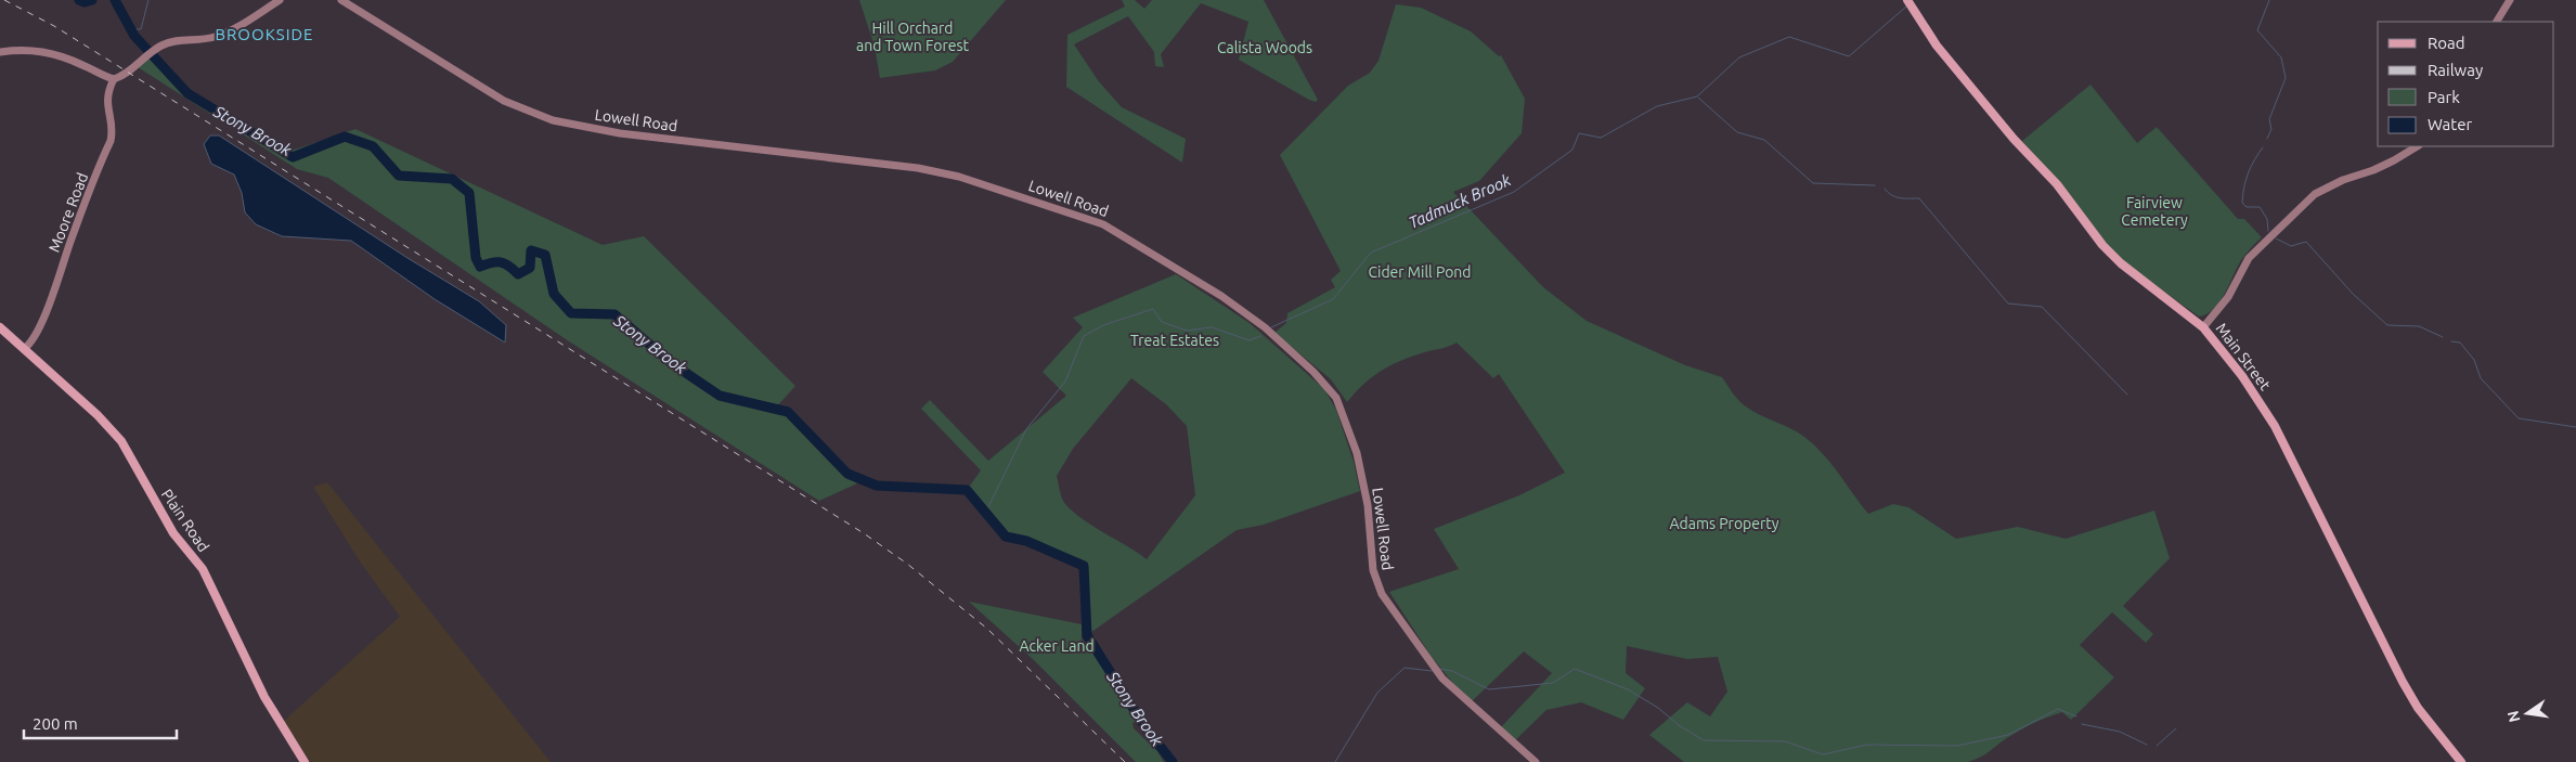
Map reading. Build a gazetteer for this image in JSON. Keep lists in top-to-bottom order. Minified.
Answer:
{"streets":{"main road":["Main Street","Plain Road"],"street":["Lowell Road","Moore Road"]},"crossings":[["Moore Road","Plain Road"]],"districts":["BROOKSIDE"],"water":["Stony Brook","Tadmuck Brook"],"parks":["Hill Orchard and Town Forest","Calista Woods","Fairview Cemetery","Cider Mill Pond","Treat Estates","Adams Property","Acker Land"],"legend":["Road","Railway","Park","Water"],"scale_bar":"200 m","north":"left"}
